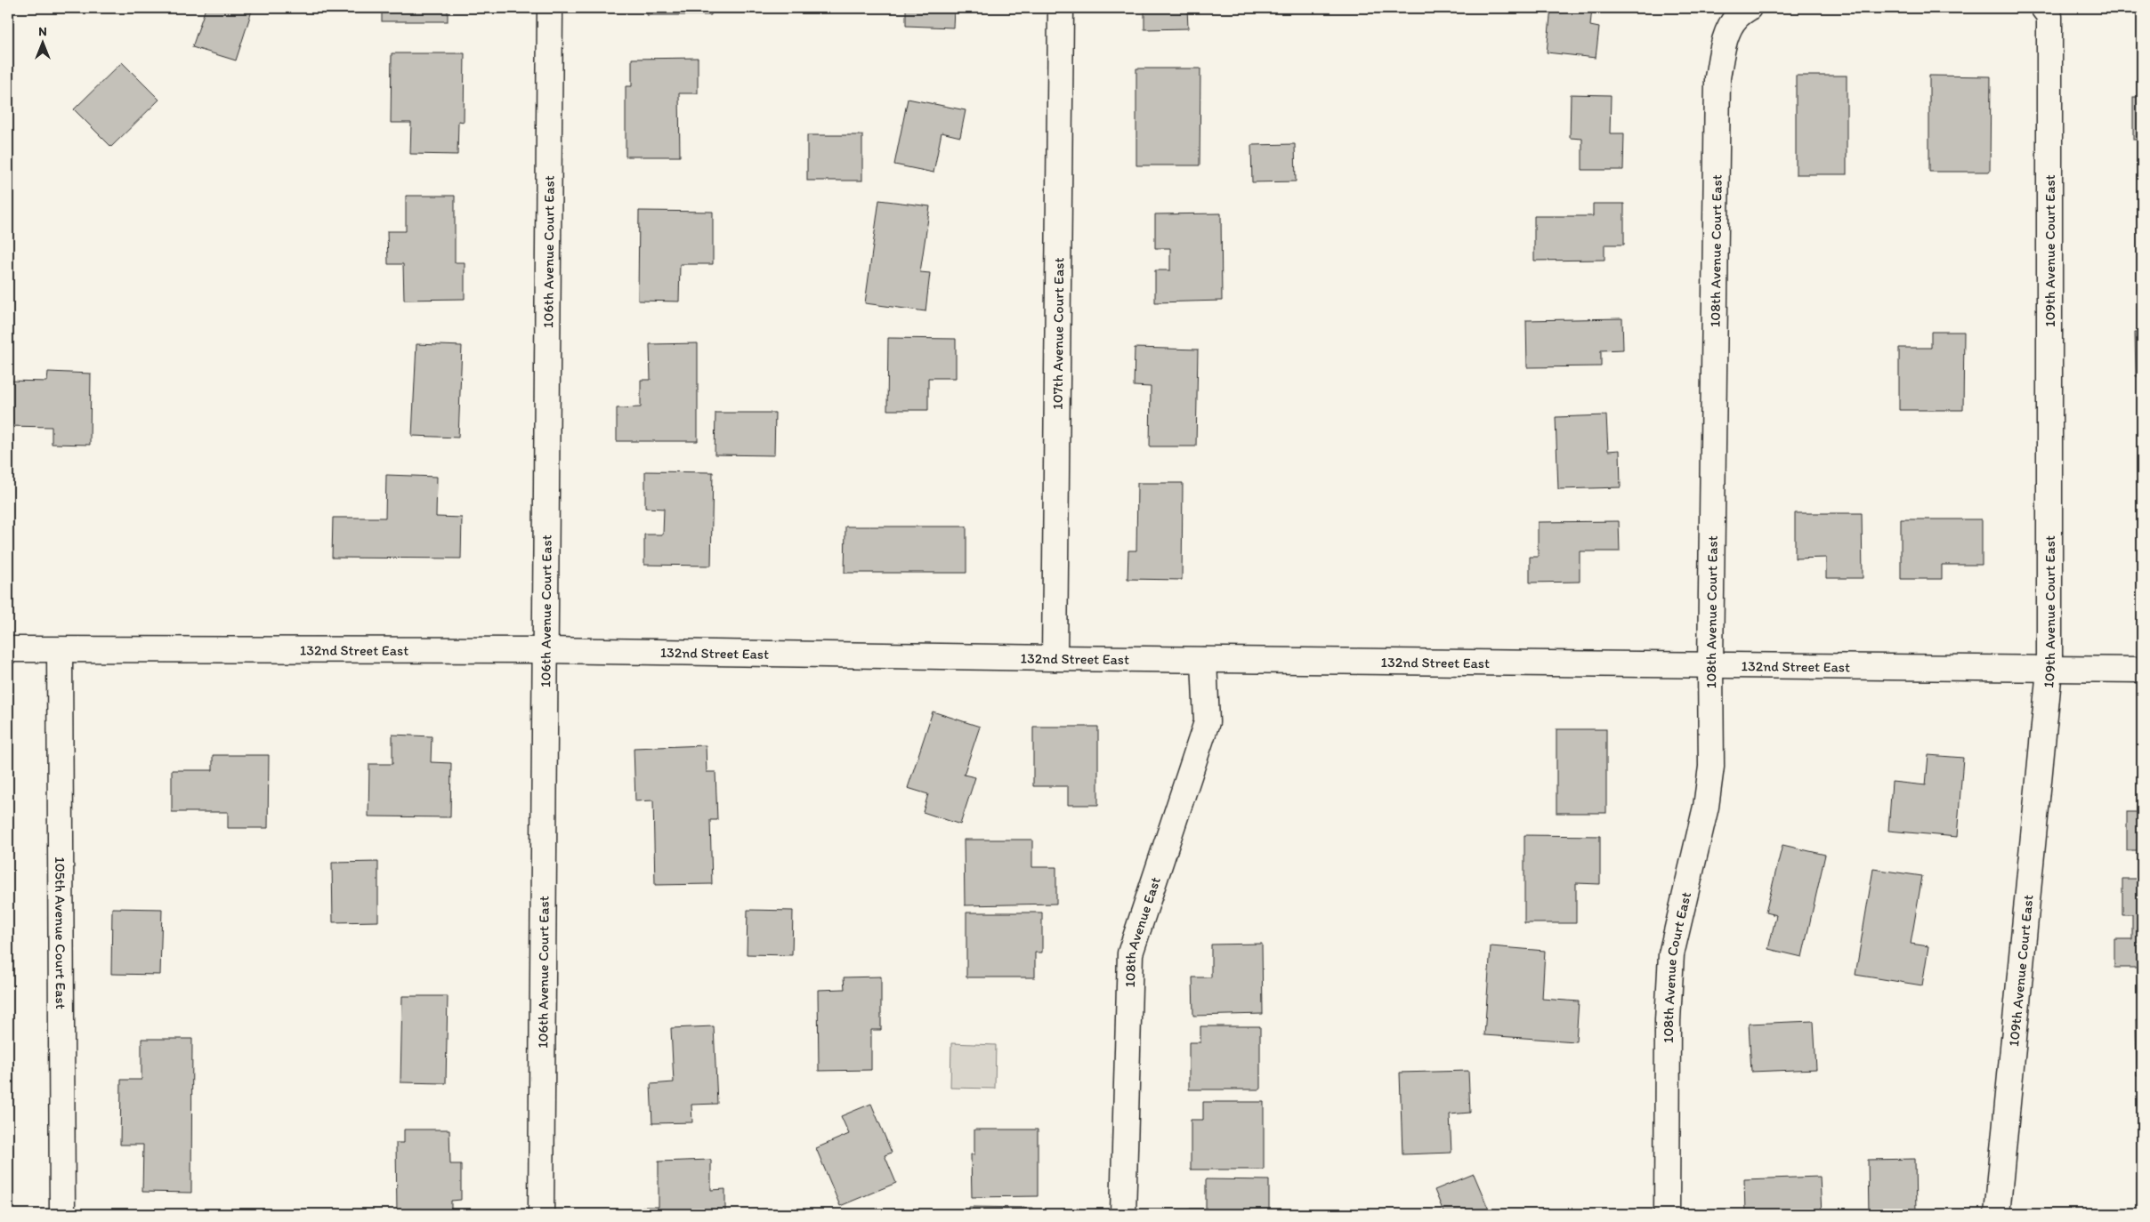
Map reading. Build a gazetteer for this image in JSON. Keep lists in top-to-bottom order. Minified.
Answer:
{"streets":{"street":["106th Avenue Court East","109th Avenue Court East","108th Avenue Court East","107th Avenue Court East","132nd Street East","105th Avenue Court East","108th Avenue East"]},"crossings":[["106th Avenue Court East","132nd Street East"],["109th Avenue Court East","132nd Street East"],["108th Avenue Court East","132nd Street East"],["107th Avenue Court East","132nd Street East"],["132nd Street East","105th Avenue Court East"],["132nd Street East","108th Avenue East"]],"north":"top"}
